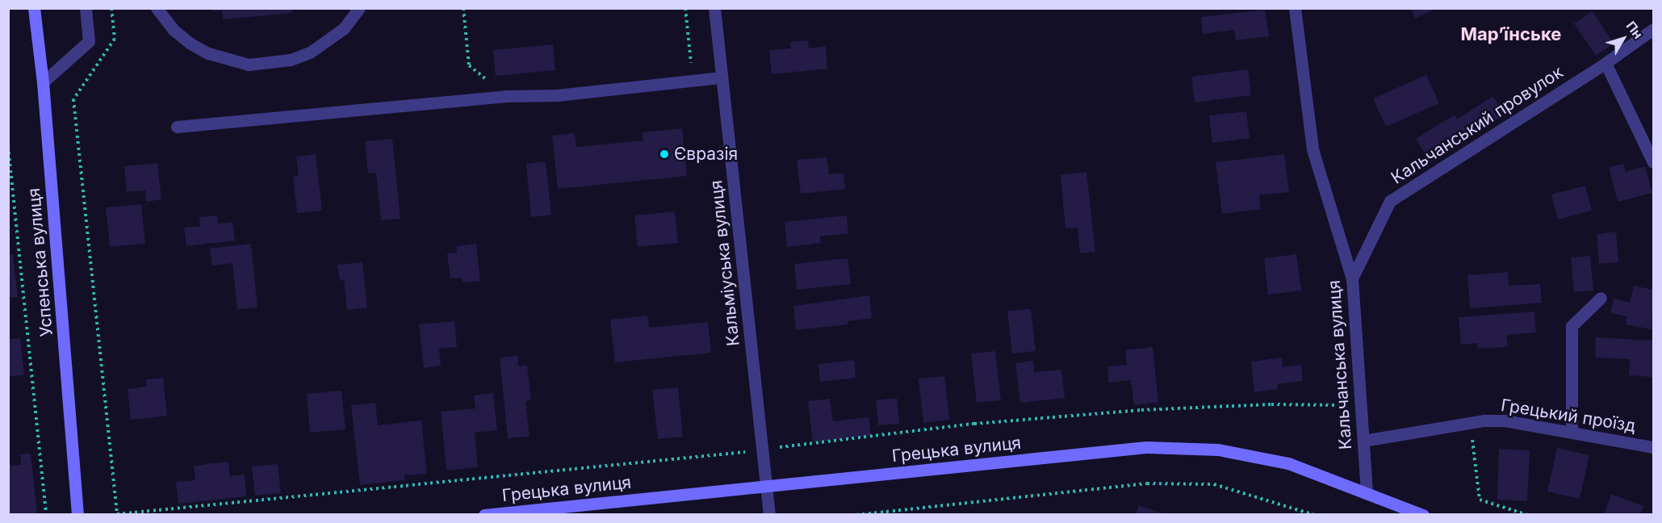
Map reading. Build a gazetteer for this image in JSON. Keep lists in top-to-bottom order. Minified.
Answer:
{"streets":{"street":["Кальчанський провулок","Успенська вулиця","Кальміуська вулиця","Кальчанська вулиця","Грецький проїзд","Грецька вулиця"]},"crossings":[["Кальчанський провулок","Кальчанська вулиця"],["Кальміуська вулиця","Грецька вулиця"],["Кальчанська вулиця","Грецький проїзд"],["Кальчанська вулиця","Грецька вулиця"]],"districts":["Мар’їнське"],"places":["Євразія"],"north":"top right"}
